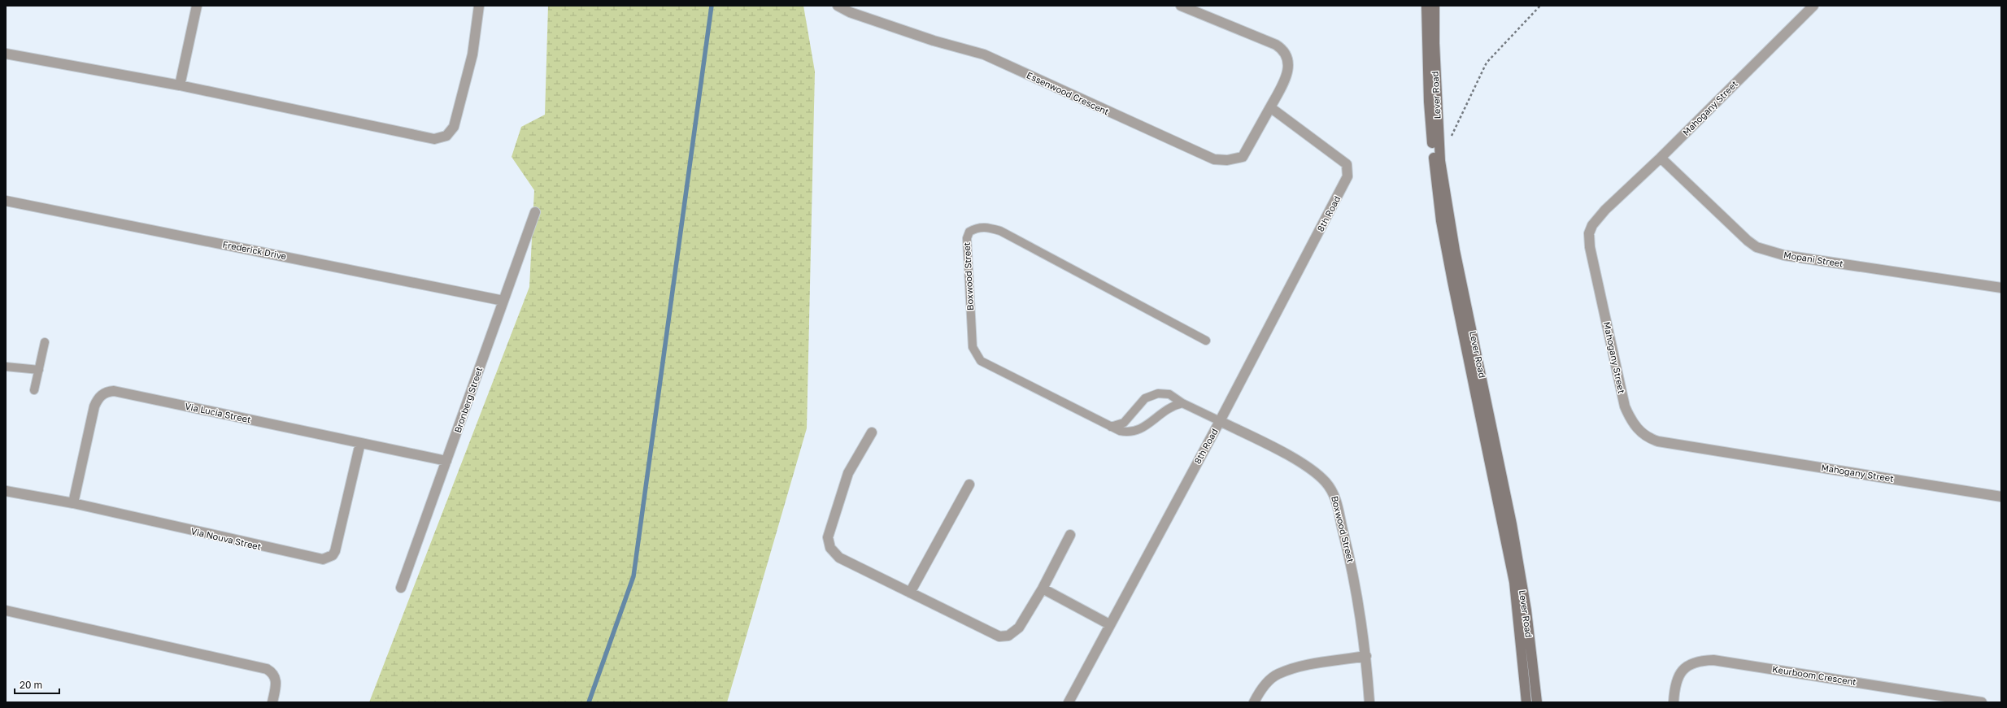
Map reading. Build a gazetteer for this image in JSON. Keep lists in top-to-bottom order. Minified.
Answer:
{"streets":{"main road":["Lever Road"],"street":["Essenwood Crescent","Mahogany Street","8th Road","Frederick Drive","Mopani Street","Boxwood Street","Bronberg Street","Via Lucia Street","Via Nouva Street","Keurboom Crescent"]},"crossings":[["Essenwood Crescent","8th Road"],["Mahogany Street","Mopani Street"],["8th Road","Boxwood Street"],["Frederick Drive","Bronberg Street"],["Bronberg Street","Via Lucia Street"],["Via Lucia Street","Via Nouva Street"]],"scale_bar":"20 m"}
